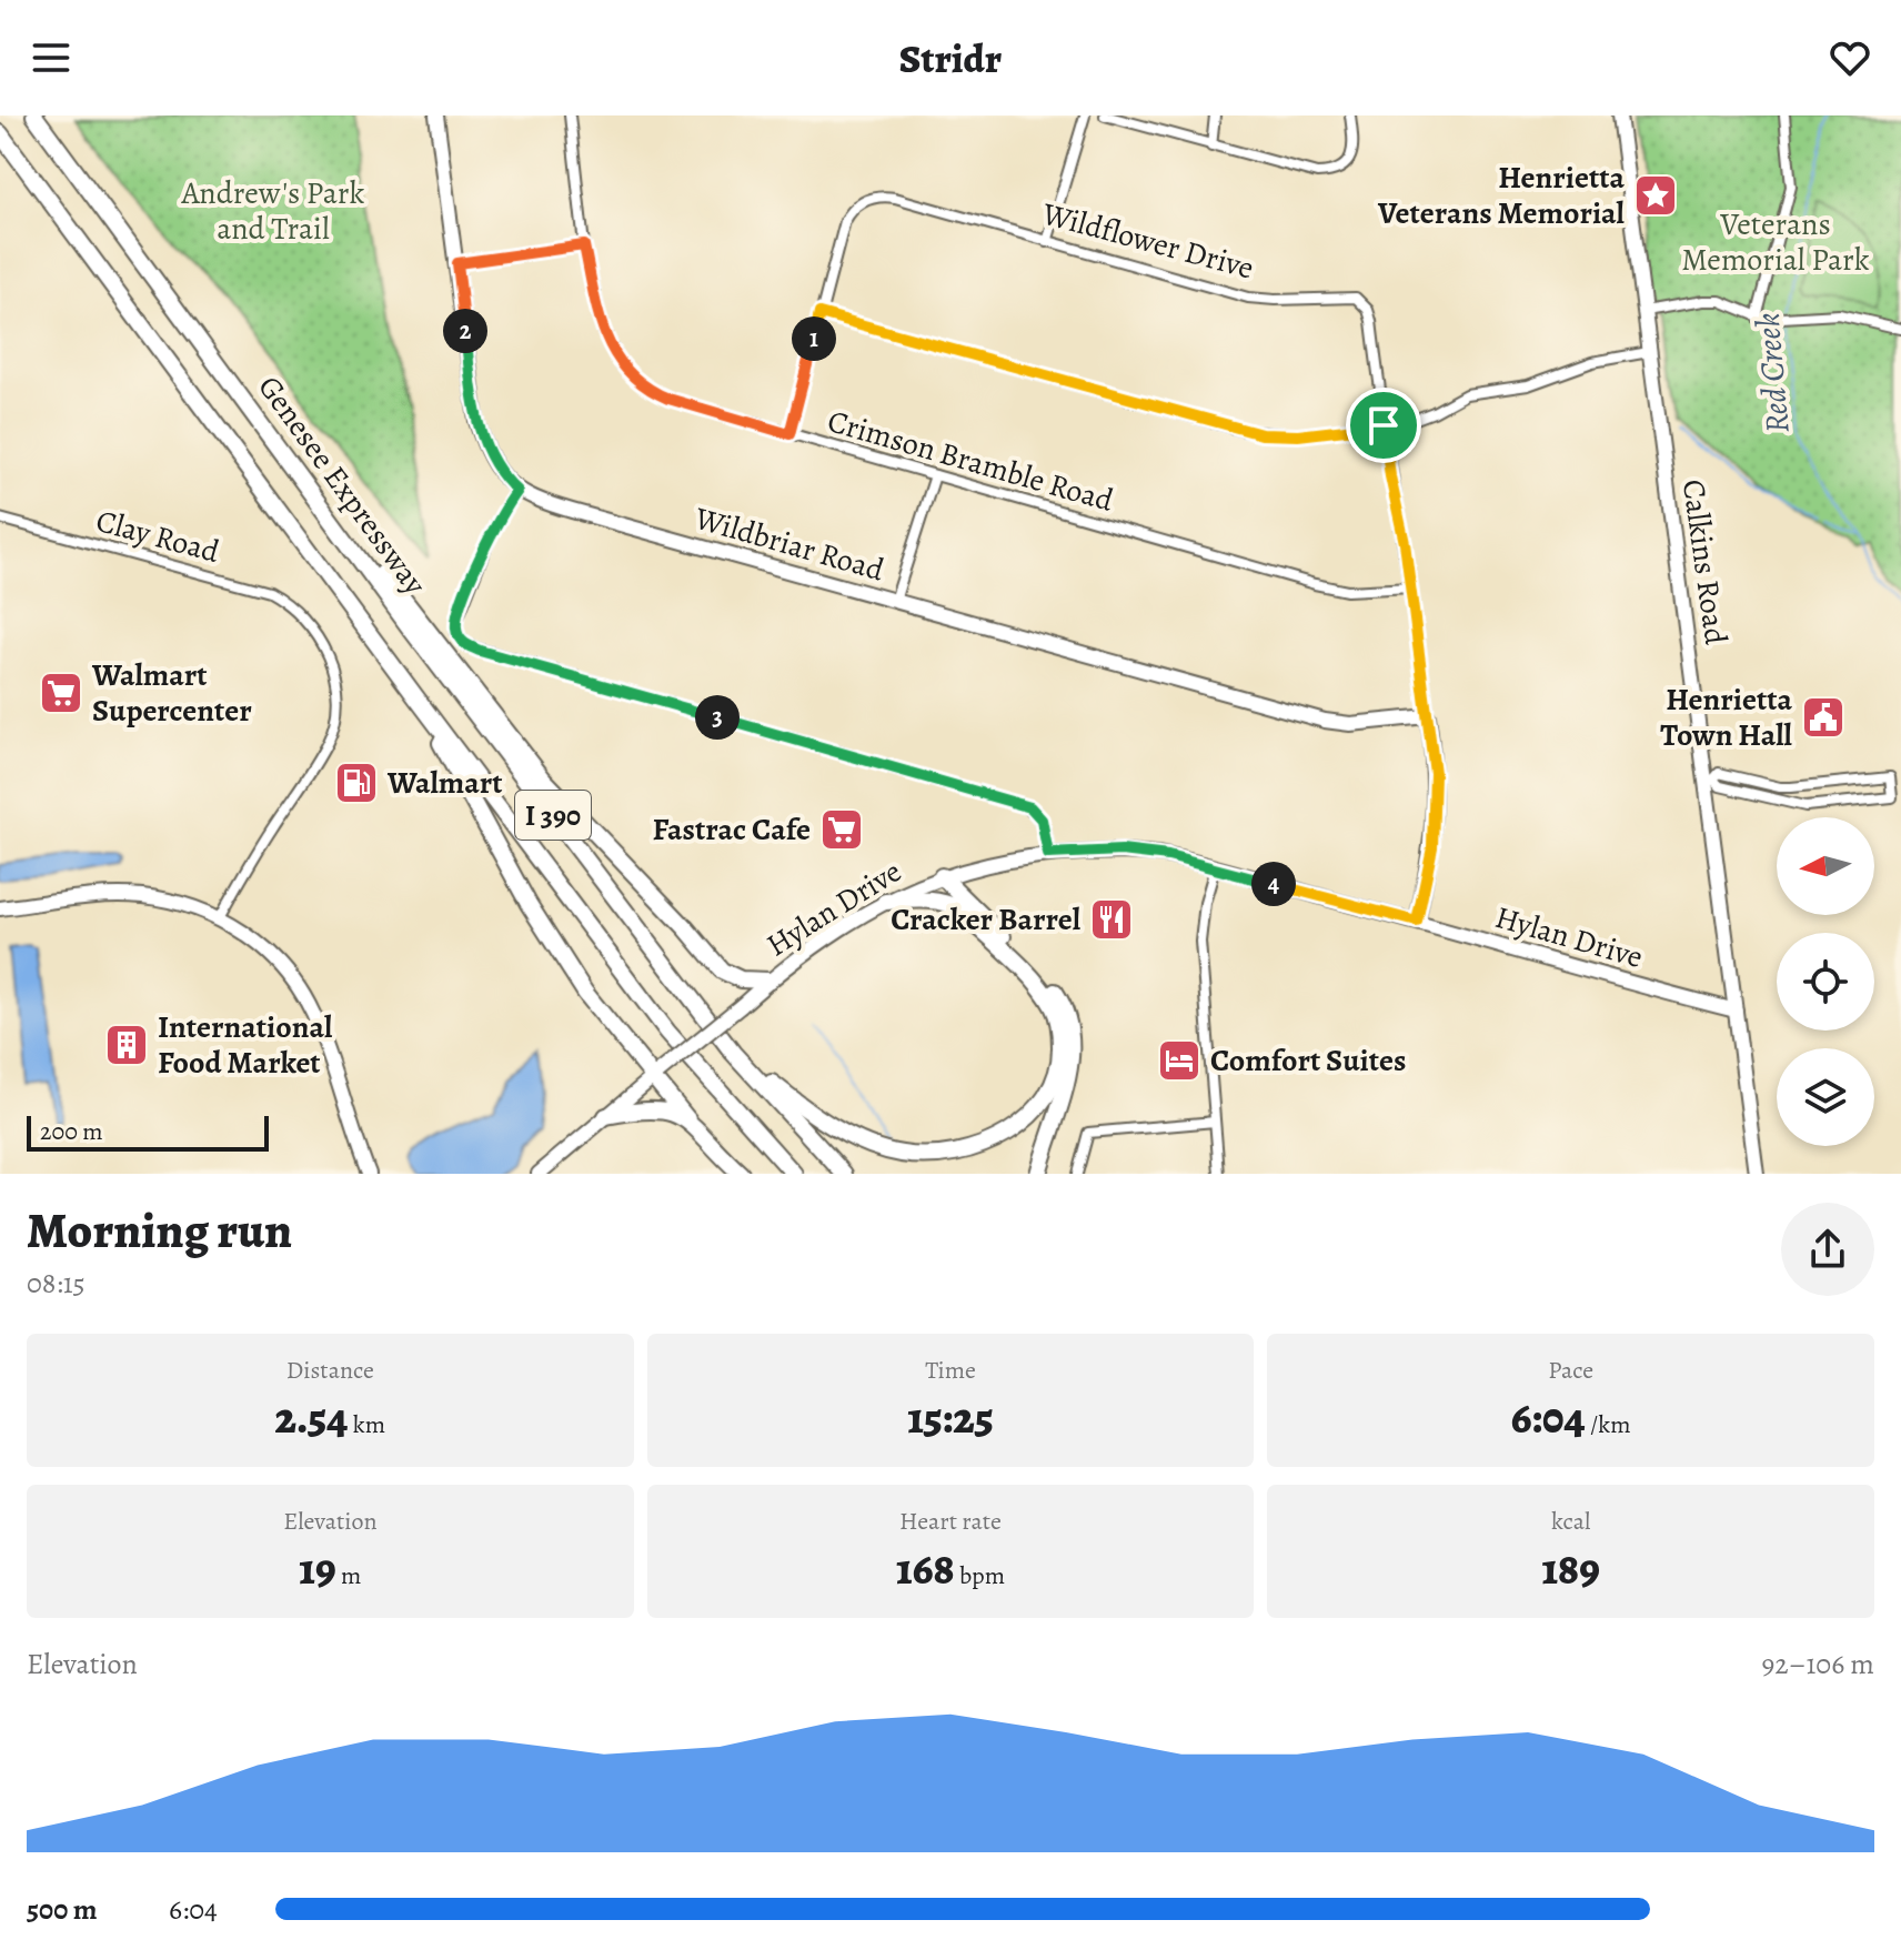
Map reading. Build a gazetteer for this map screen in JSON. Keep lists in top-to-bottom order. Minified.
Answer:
{"streets":{"highway":["Genesee Expressway","I 390"],"main road":["Wildflower Drive","Wildbriar Road","Calkins Road","Hylan Drive"],"street":["Crimson Bramble Road","Clay Road"]},"crossings":[["Wildflower Drive","Crimson Bramble Road"],["Wildflower Drive","Wildbriar Road"],["Wildflower Drive","Hylan Drive"],["Calkins Road","Hylan Drive"]],"water":["Red Creek"],"parks":["Andrew's Park and Trail","Veterans Memorial Park"],"places":{"place":["Henrietta Veterans Memorial"],"supermarket":["Walmart Supercenter","Fastrac Cafe"],"public building":["Henrietta Town Hall"],"fuel station":["Walmart"],"restaurant":["Cracker Barrel"],"building":["International Food Market"],"hotel":["Comfort Suites"]},"scale_bar":"200 m","north":"left","page":{"header":"Stridr","pins":["2","1","3","4"],"scale":"200 m","heading":["Morning run","08:15"],"stats":[["Distance","2.54 km"],["Time","15:25"],["Pace","6:04 /km"],["Elevation","19 m"],["Heart rate","168 bpm"],["kcal","189"]],"chart":["Elevation","92–106 m"],"list":[{"name":"500 m","note":"6:04"}]}}
